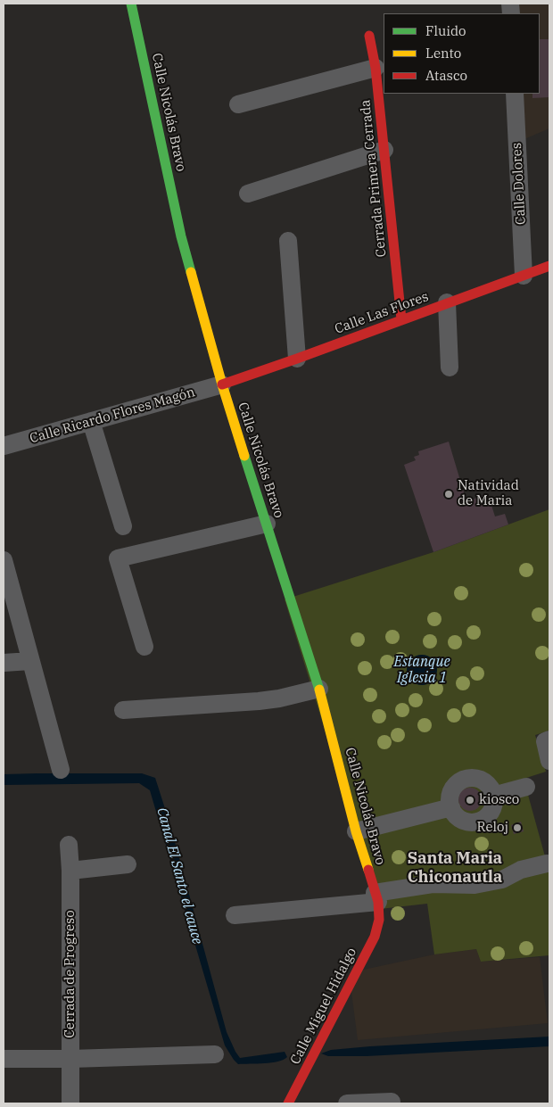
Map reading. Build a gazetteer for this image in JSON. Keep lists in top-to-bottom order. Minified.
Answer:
{"streets":{"street":["Calle Nicolás Bravo","Cerrada Primera Cerrada","Calle Dolores","Calle Las Flores","Calle Ricardo Flores Magón","Cerrada de Progreso","Calle Miguel Hidalgo"]},"crossings":[["Calle Nicolás Bravo","Calle Las Flores"],["Calle Nicolás Bravo","Calle Ricardo Flores Magón"],["Calle Nicolás Bravo","Calle Miguel Hidalgo"],["Cerrada Primera Cerrada","Calle Las Flores"],["Calle Dolores","Calle Las Flores"],["Calle Las Flores","Calle Ricardo Flores Magón"]],"districts":["Santa Maria Chiconautla"],"water":["Estanque Iglesia 1","Canal El Santo el cauce"],"places":["Natividad de Maria","kiosco","Reloj"],"legend":["Fluido","Lento","Atasco"]}
